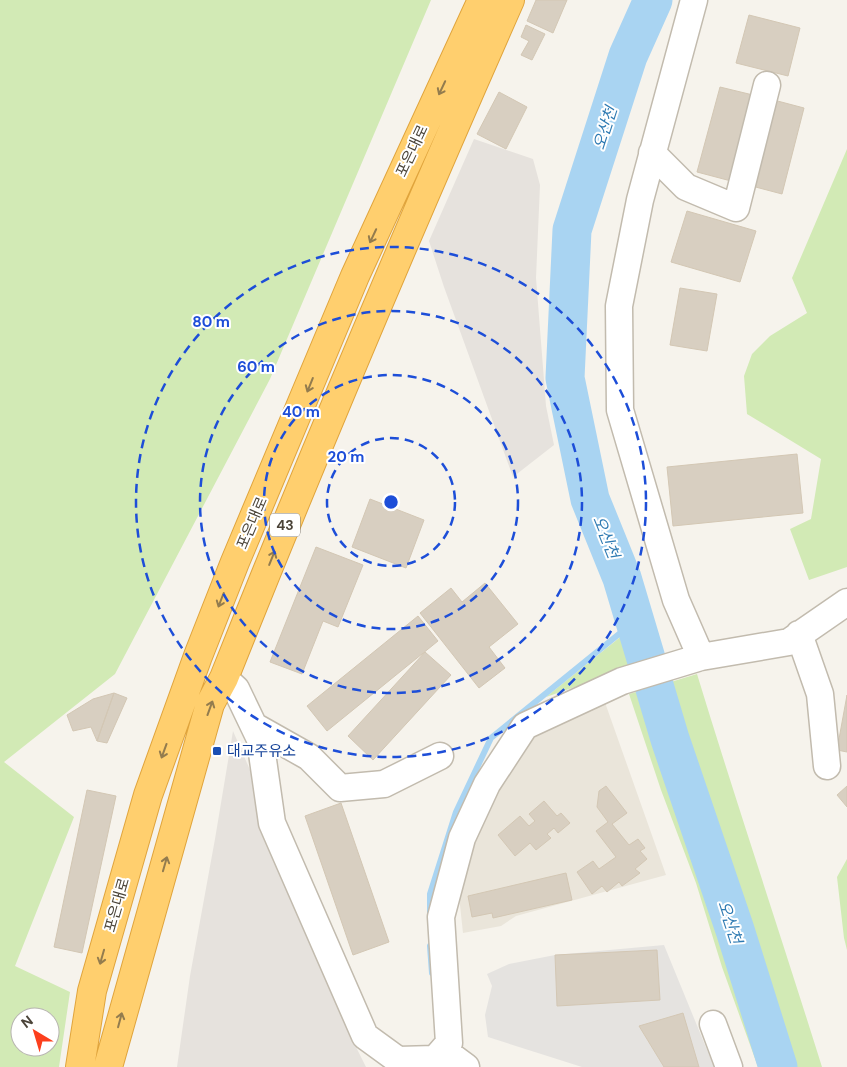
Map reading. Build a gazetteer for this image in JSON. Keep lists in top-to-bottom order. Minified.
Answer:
{"streets":{"highway":["포은대로","43"]},"water":["오산천"],"places":{"transit":["대교주유소"]},"north":"top left","rings":["80 m","60 m","40 m","20 m"]}
